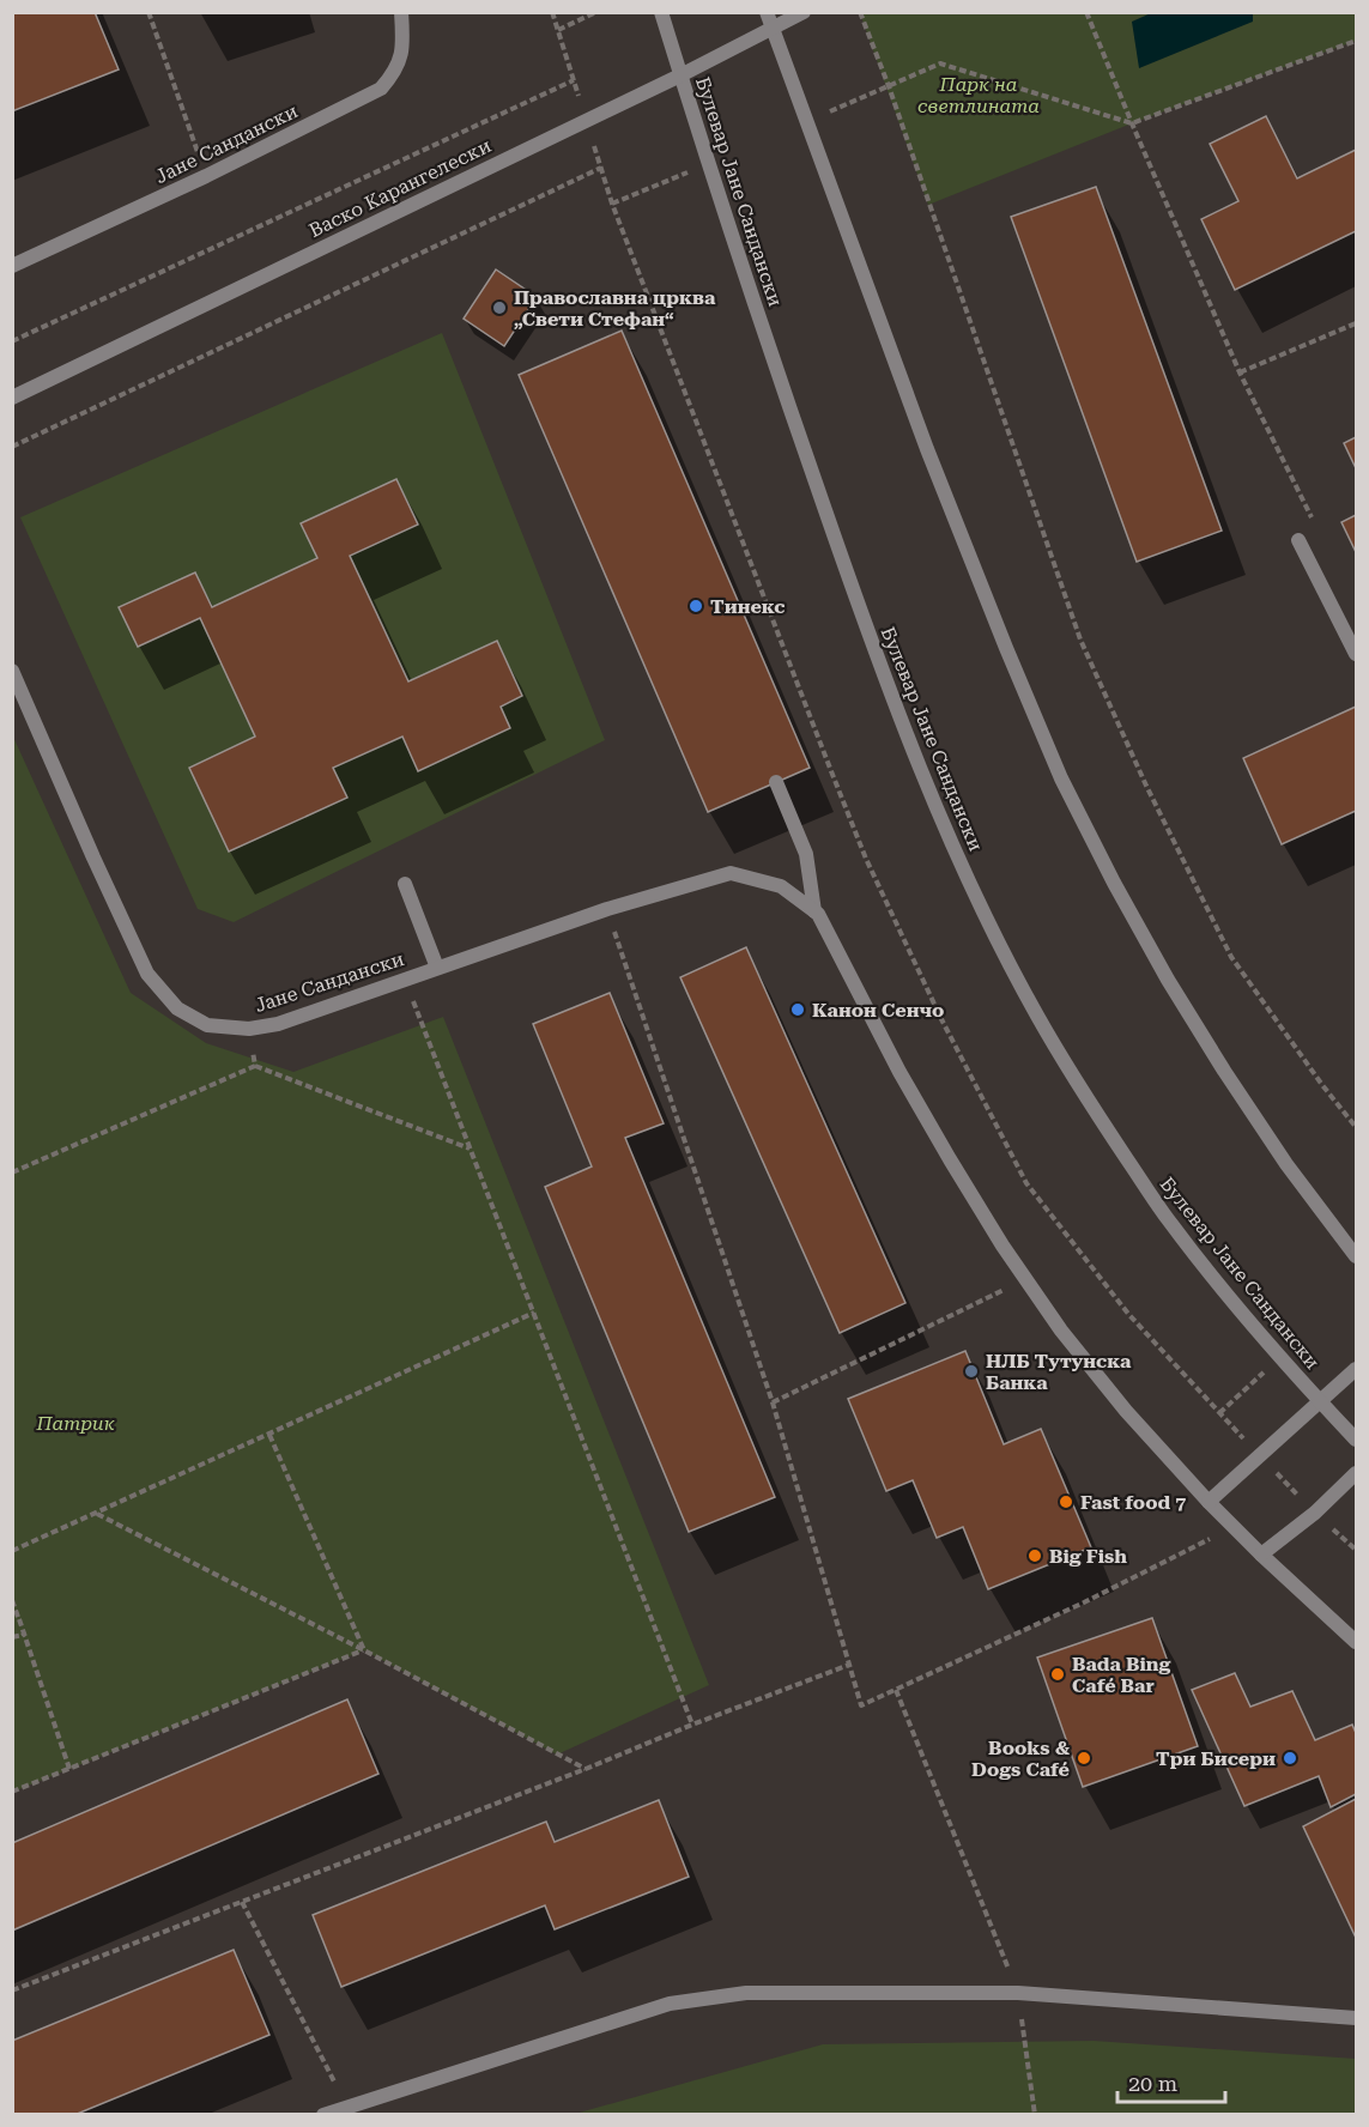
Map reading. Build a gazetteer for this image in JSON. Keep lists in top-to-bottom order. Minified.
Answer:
{"streets":{"street":["Јане Сандански","Васко Карангелески","Булевар Јане Сандански"]},"crossings":[["Васко Карангелески","Булевар Јане Сандански"]],"parks":["Парк на светлината","Патрик"],"places":["Православна црква „Свети Стефан“","Тинекс","Канон Сенчо","НЛБ Тутунска Банка","Fast food 7","Big Fish","Bada Bing Café Bar","Books & Dogs Café","Три Бисери"],"scale_bar":"20 m"}
